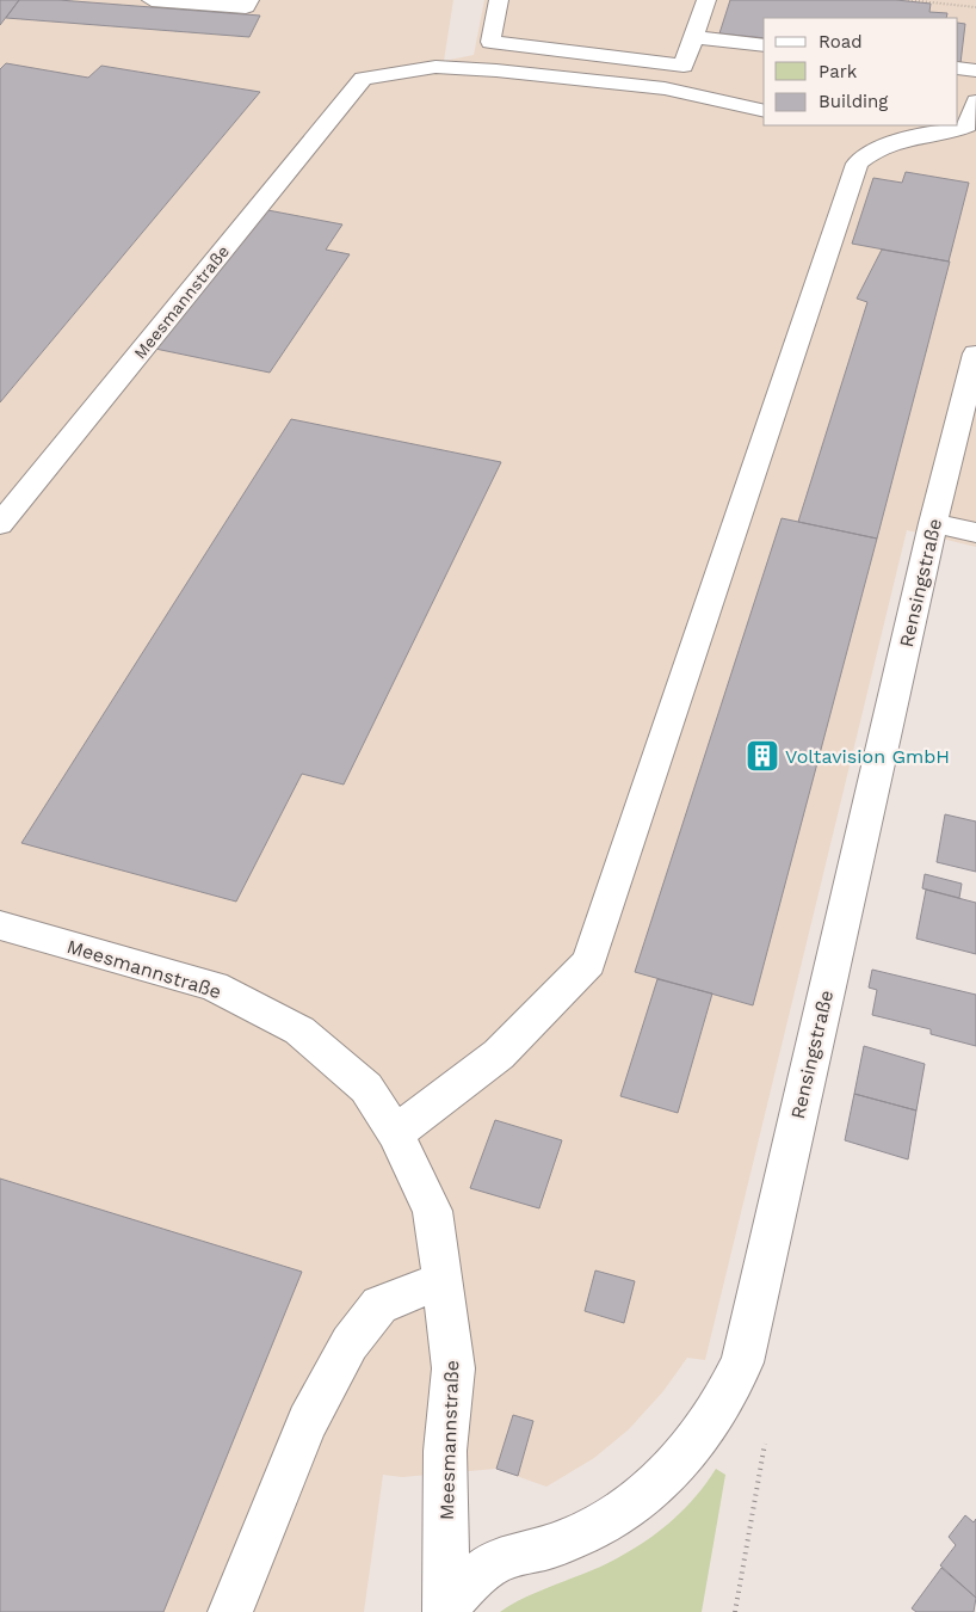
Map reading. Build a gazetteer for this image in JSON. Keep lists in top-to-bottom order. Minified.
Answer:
{"streets":{"street":["Meesmannstraße","Rensingstraße"]},"crossings":[["Meesmannstraße","Rensingstraße"]],"places":{"building":["Voltavision GmbH"]},"legend":["Road","Park","Building"]}
